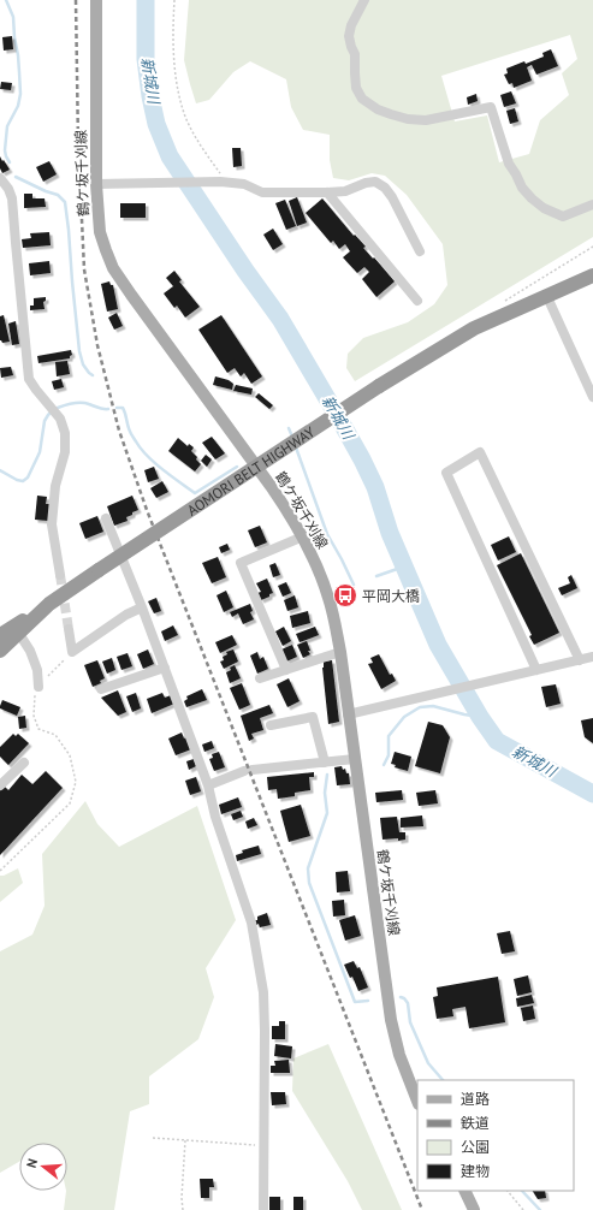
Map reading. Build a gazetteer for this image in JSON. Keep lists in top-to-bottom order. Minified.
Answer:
{"streets":{"highway":["AOMORI BELT HIGHWAY"],"main road":["鶴ケ坂千刈線"]},"water":["新城川"],"places":{"bus stop":["平岡大橋"]},"legend":["道路","鉄道","公園","建物"],"north":"left"}
